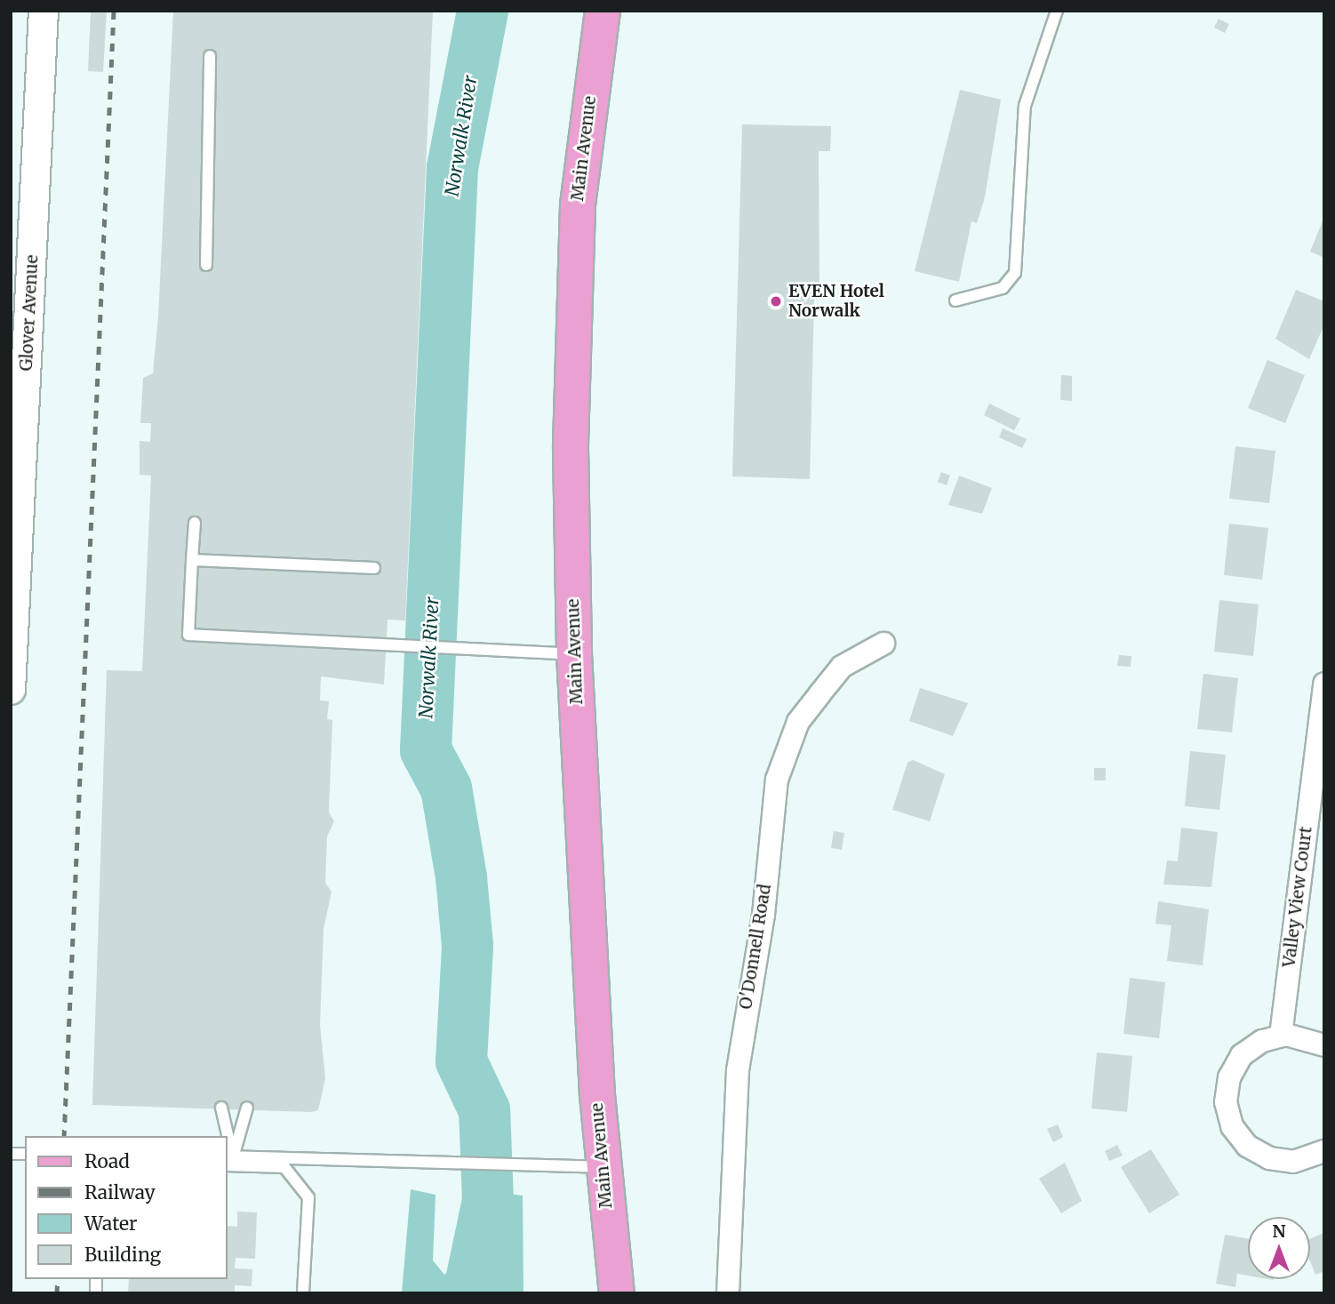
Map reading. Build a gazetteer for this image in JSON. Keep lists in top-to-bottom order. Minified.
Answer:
{"streets":{"main road":["Main Avenue"],"street":["Glover Avenue","Valley View Court","O'Donnell Road"]},"water":["Norwalk River"],"places":["EVEN Hotel Norwalk"],"legend":["Road","Railway","Water","Building"],"north":"top"}
